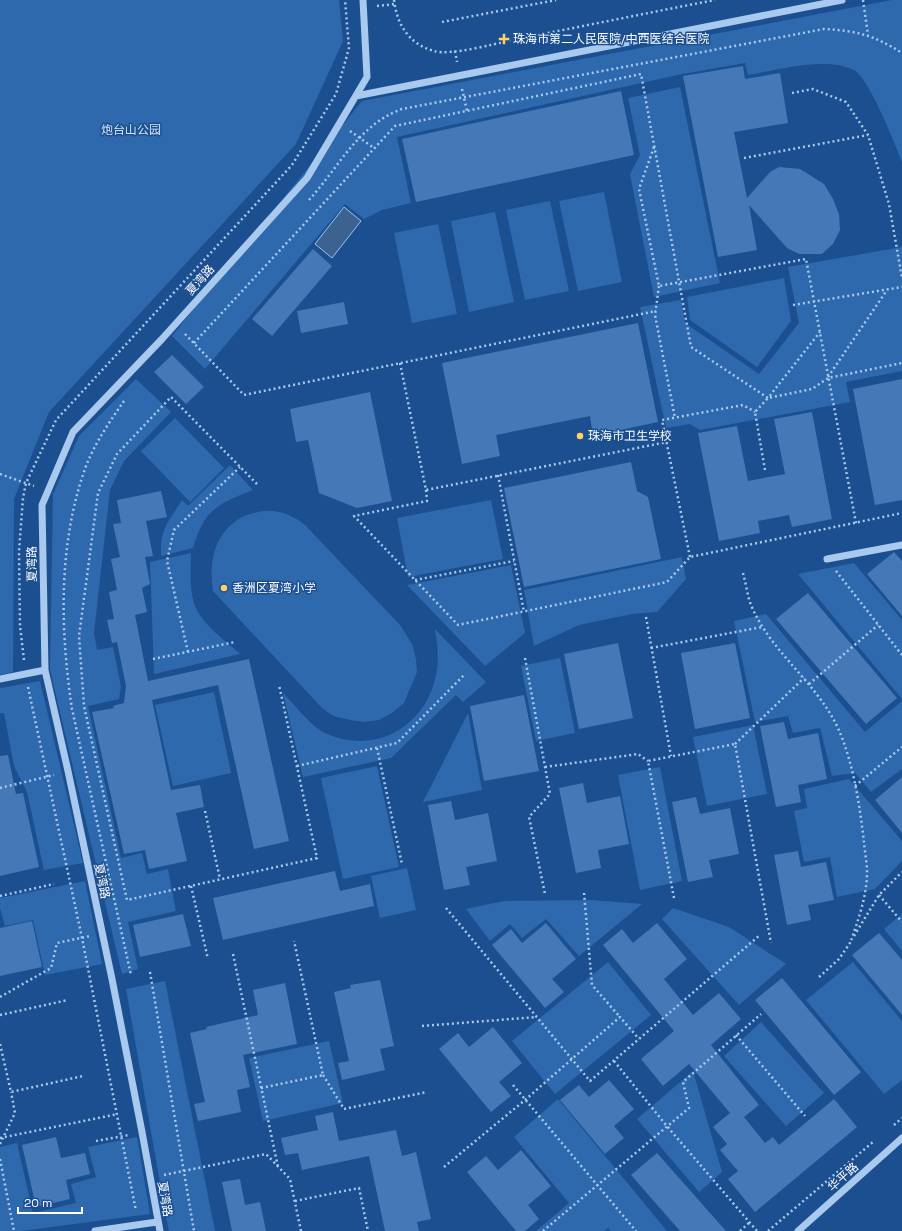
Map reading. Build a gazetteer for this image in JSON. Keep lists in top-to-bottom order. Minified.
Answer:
{"streets":{"street":["夏湾路","华平路"]},"parks":["炮台山公园"],"places":{"health":["珠海市第二人民医院/中西医结合医院"],"other":["珠海市卫生学校","香洲区夏湾小学"]},"scale_bar":"20 m"}
